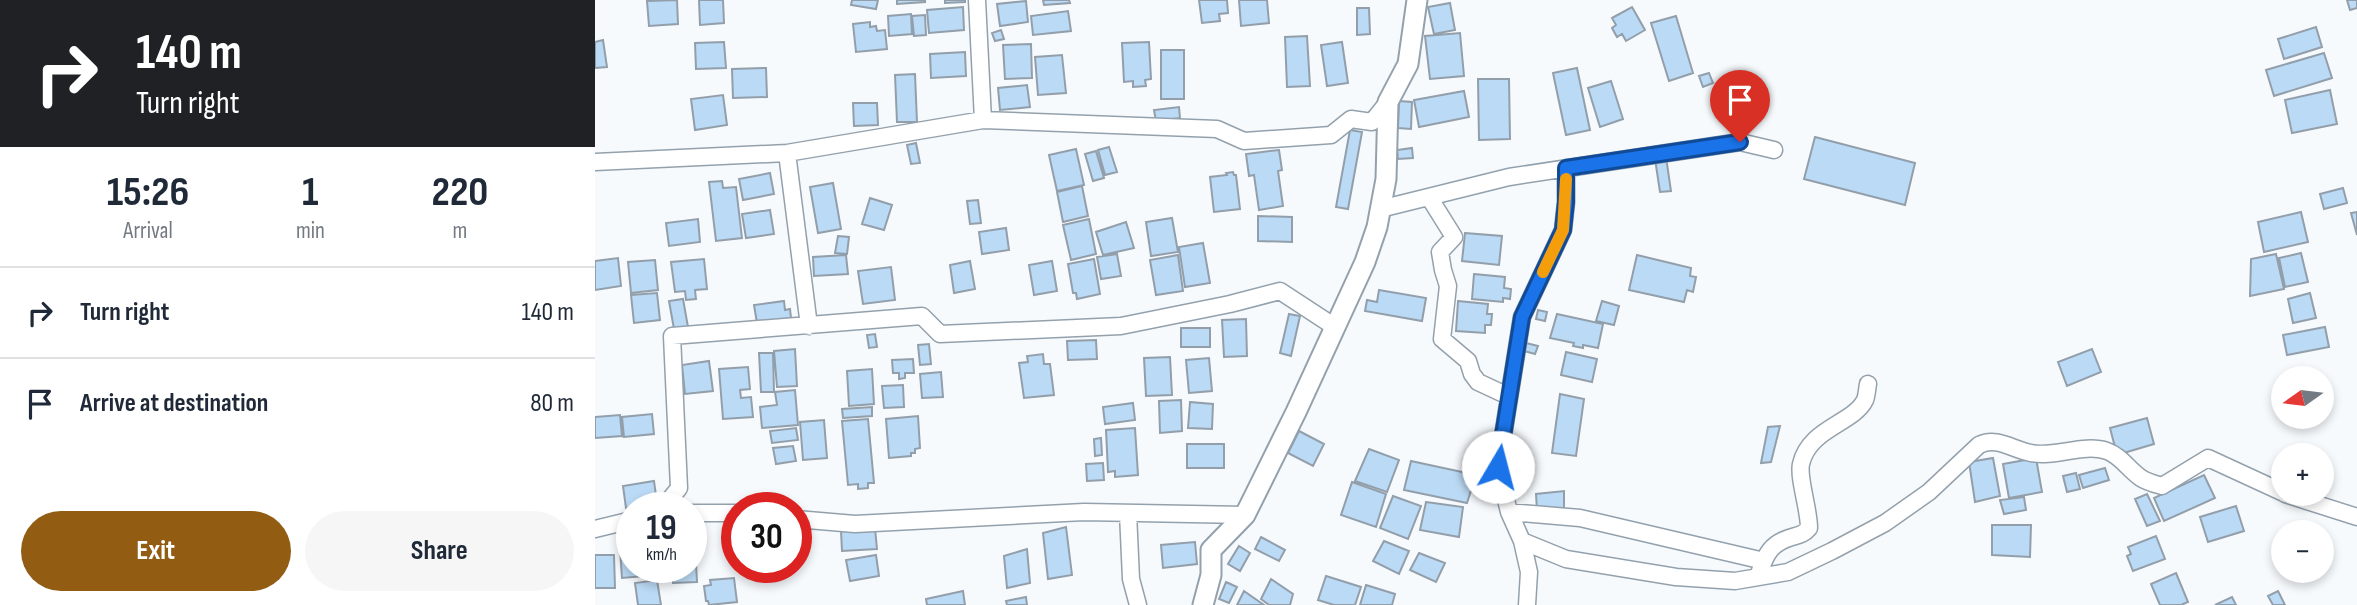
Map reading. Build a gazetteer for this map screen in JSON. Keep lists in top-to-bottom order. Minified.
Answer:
{"north":"left","page":{"turn":["140 m","Turn right"],"eta":["15:26","Arrival","1","min","220","m"],"list":[{"name":"Turn right","value":"140 m"},{"name":"Arrive at destination","value":"80 m"}],"map_buttons":["+","−"],"speed":"19 km/h","limit":"30","buttons":["Exit","Share"]}}
